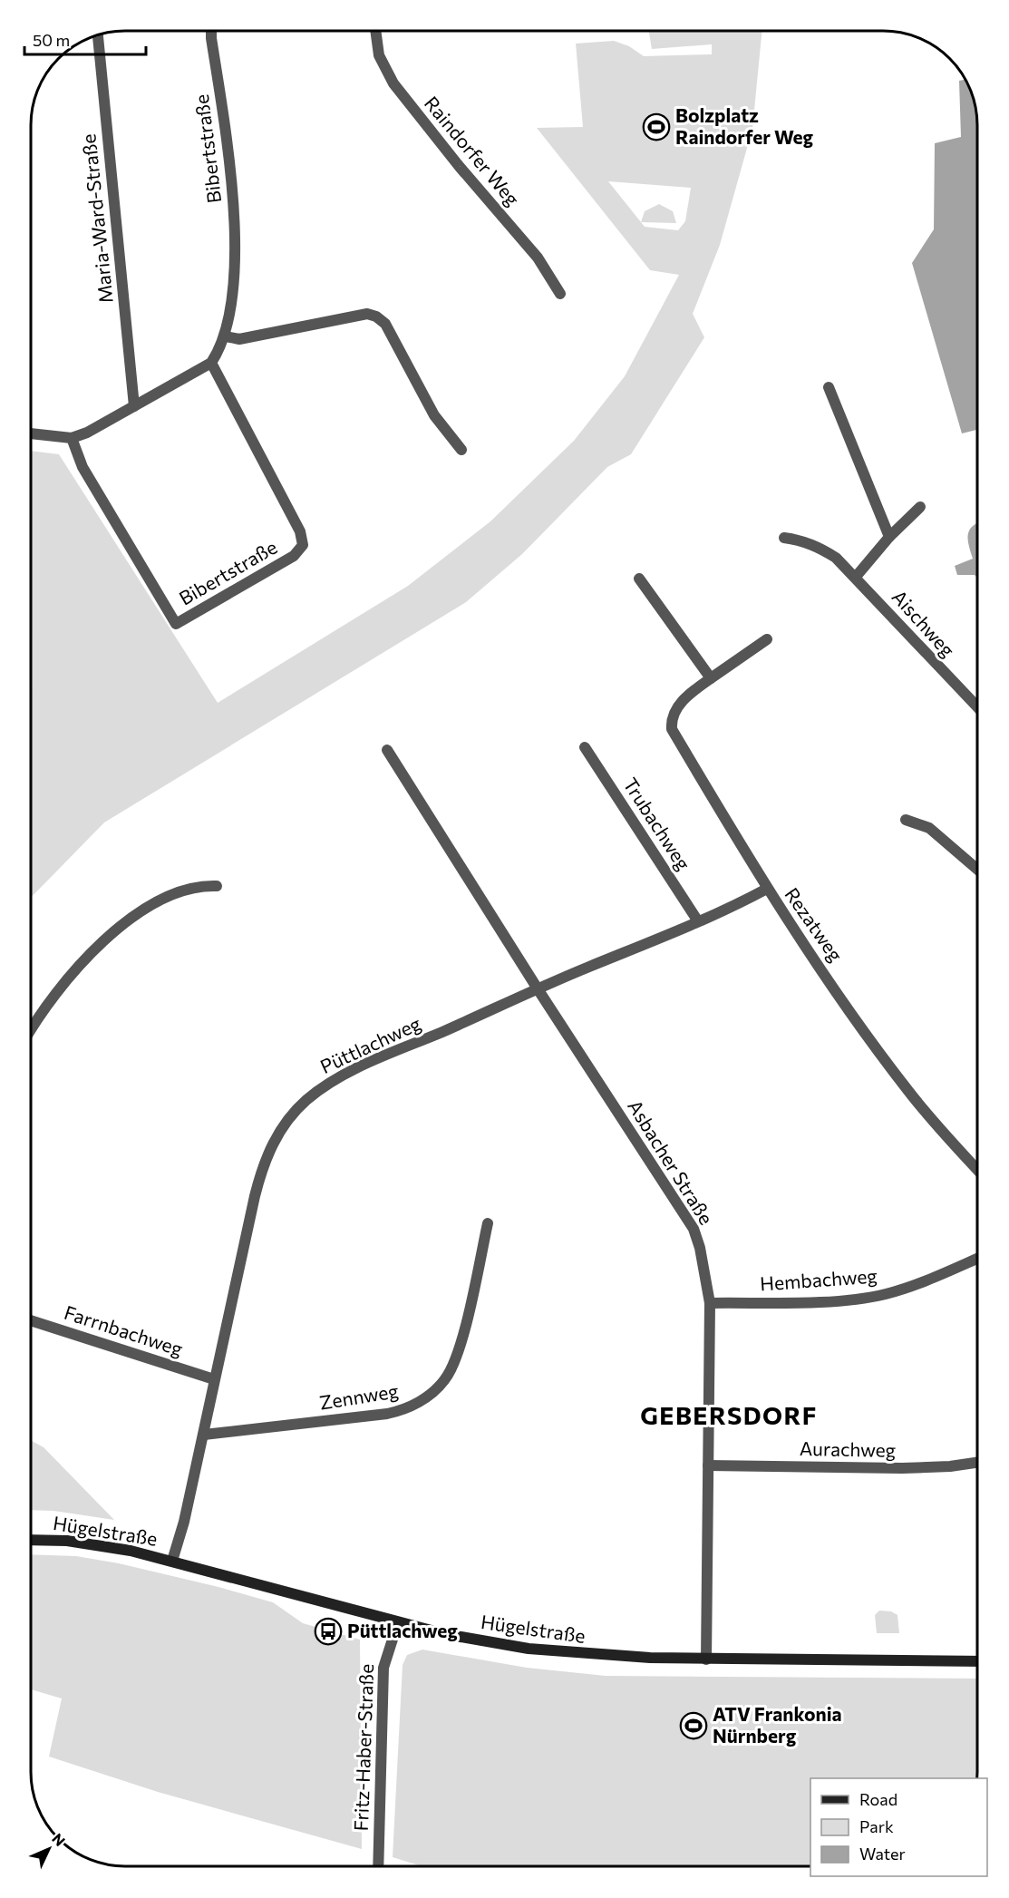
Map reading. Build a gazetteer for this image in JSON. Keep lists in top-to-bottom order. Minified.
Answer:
{"streets":{"street":["Bibertstraße","Raindorfer Weg","Maria-Ward-Straße","Aischweg","Trubachweg","Rezatweg","Püttlachweg","Asbacher Straße","Hembachweg","Farrnbachweg","Zennweg","Aurachweg","Hügelstraße","Fritz-Haber-Straße"]},"crossings":[["Püttlachweg","Asbacher Straße"],["Püttlachweg","Farrnbachweg"],["Püttlachweg","Zennweg"],["Püttlachweg","Hügelstraße"],["Asbacher Straße","Hembachweg"],["Asbacher Straße","Aurachweg"],["Asbacher Straße","Hügelstraße"],["Hügelstraße","Fritz-Haber-Straße"]],"districts":["GEBERSDORF"],"places":{"sports":["Bolzplatz Raindorfer Weg","ATV Frankonia Nürnberg"],"bus stop":["Püttlachweg"]},"legend":["Road","Park","Water"],"scale_bar":"50 m","north":"top right"}
